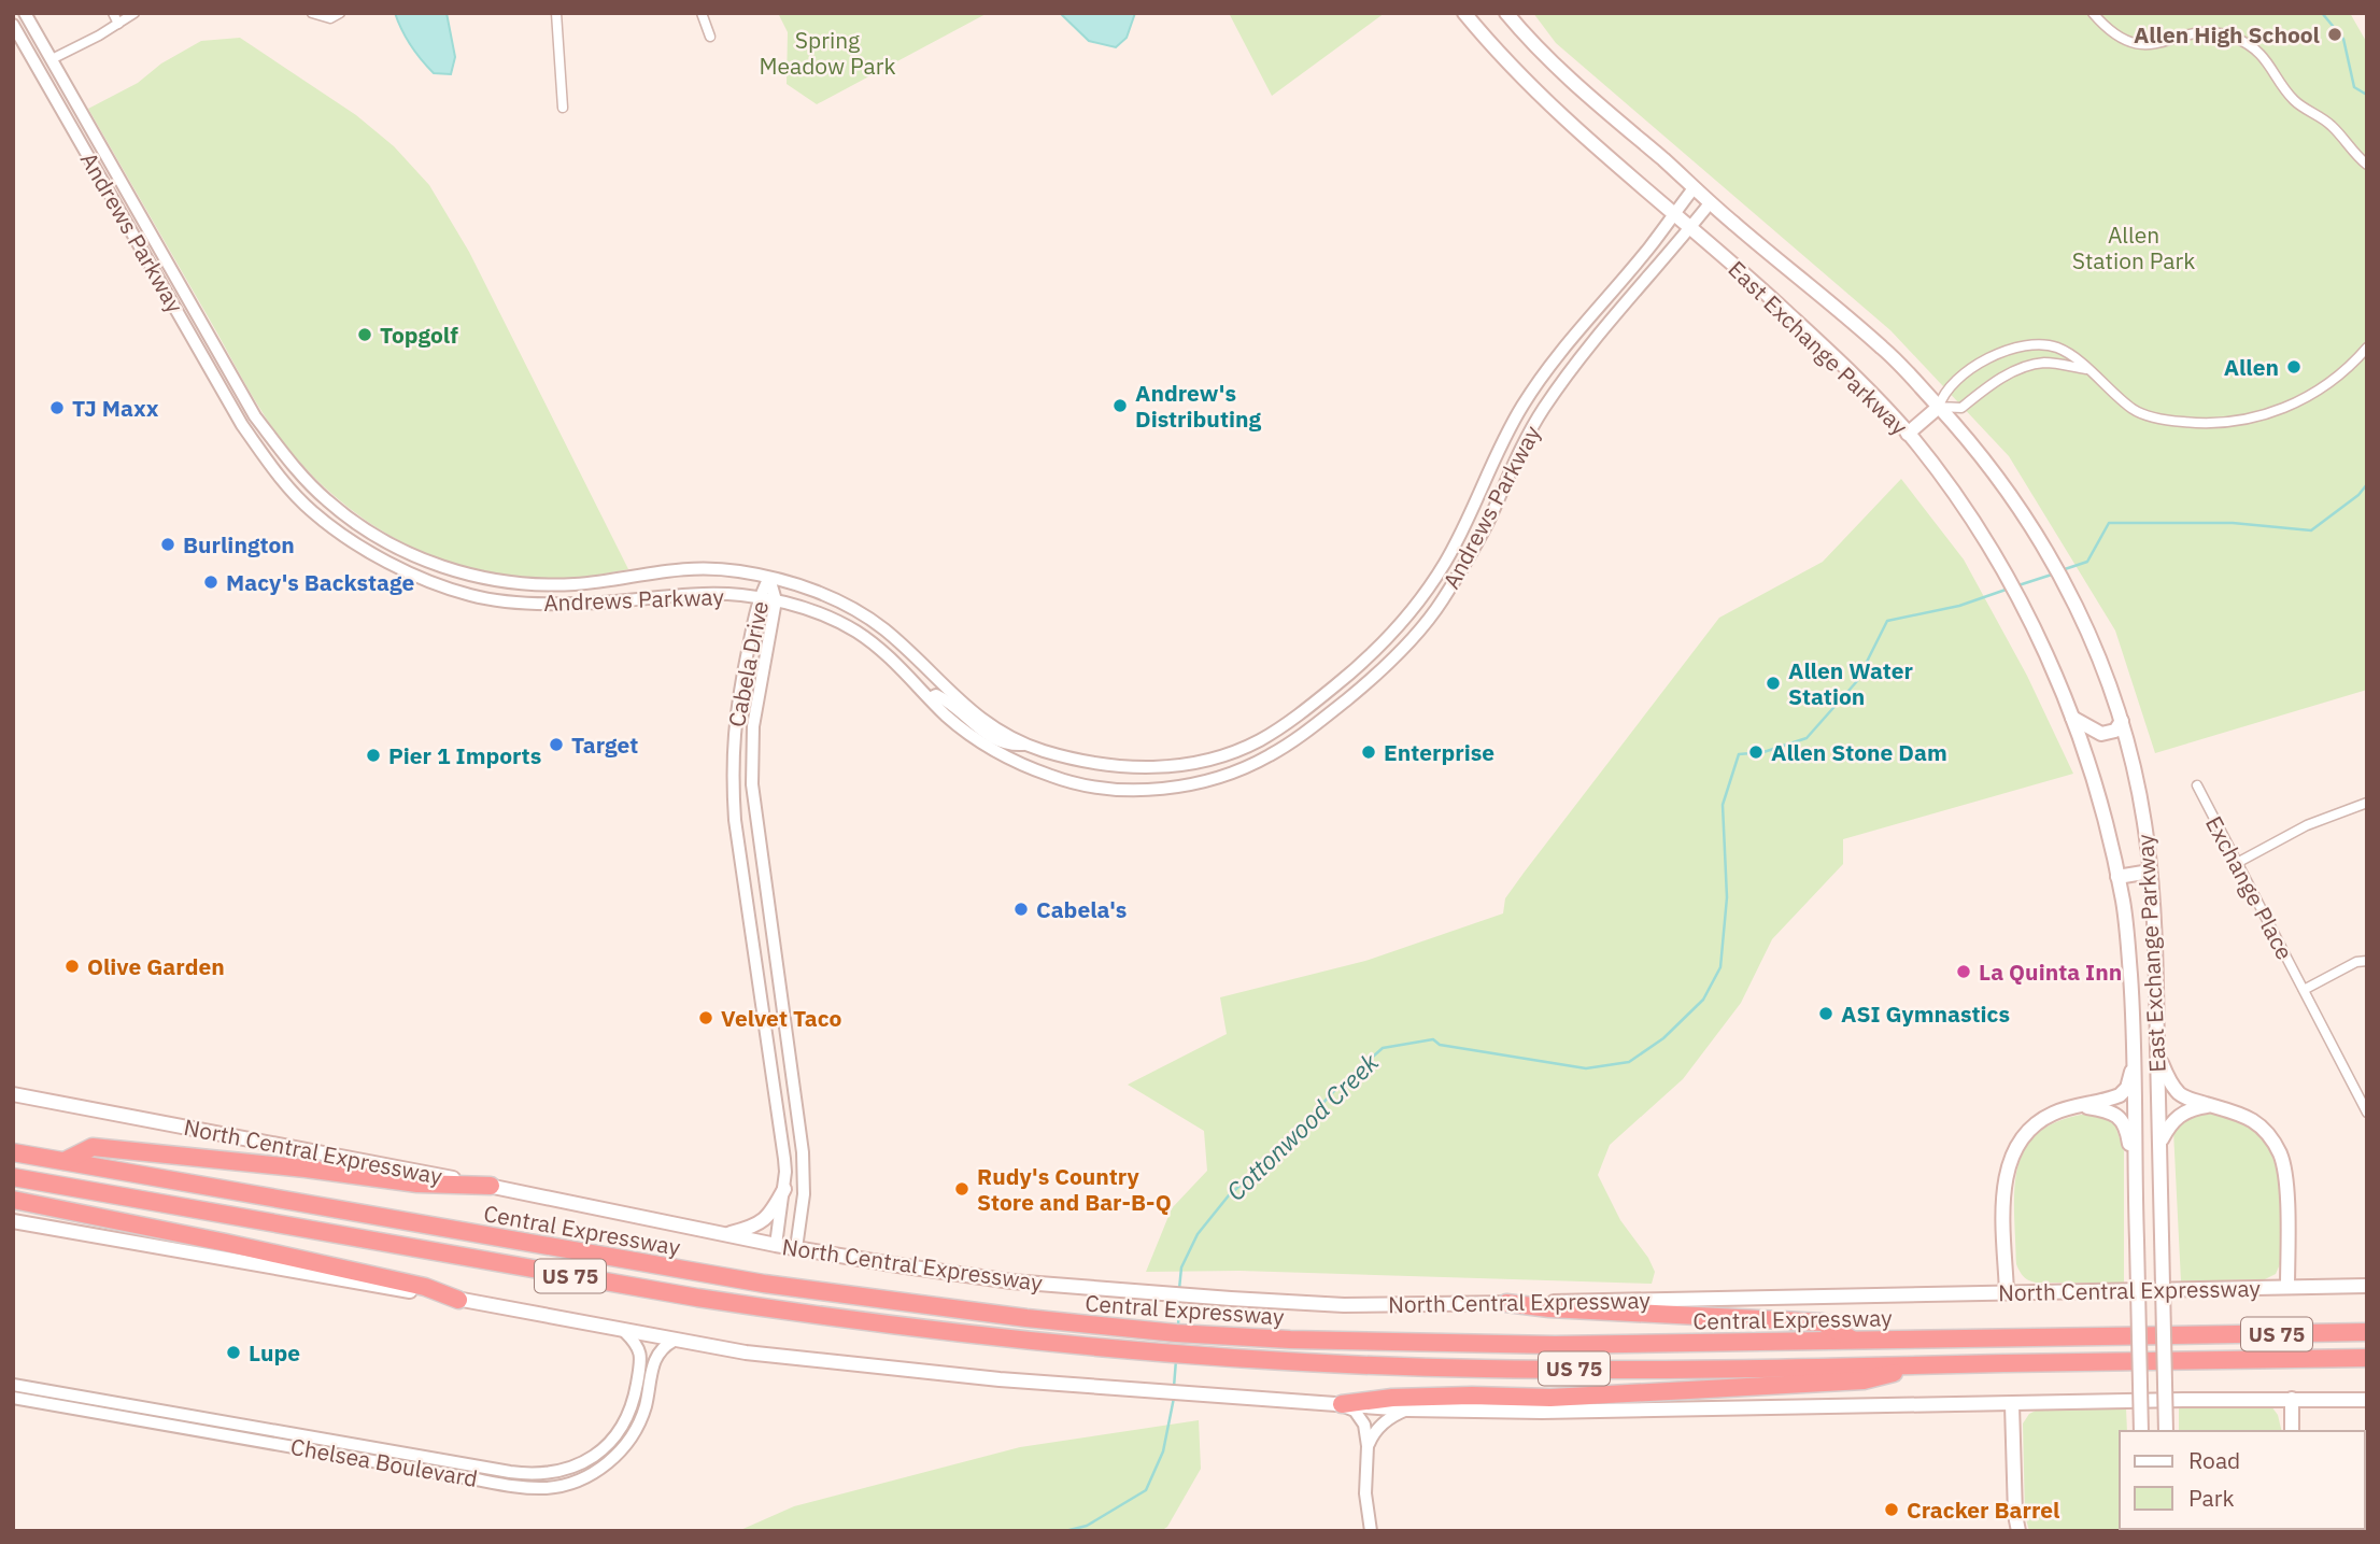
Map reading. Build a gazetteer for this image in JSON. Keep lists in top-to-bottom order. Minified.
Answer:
{"streets":{"highway":["Central Expressway","US 75"],"main road":["East Exchange Parkway","North Central Expressway"],"street":["Andrews Parkway","Cabela Drive","Exchange Place","Chelsea Boulevard"]},"crossings":[["Andrews Parkway","East Exchange Parkway"],["Andrews Parkway","Cabela Drive"],["Cabela Drive","North Central Expressway"]],"water":["Cottonwood Creek"],"parks":["Spring Meadow Park","Allen Station Park"],"places":["Allen High School","Topgolf","Allen","Andrew's Distributing","TJ Maxx","Burlington","Macy's Backstage","Allen Water Station","Target","Enterprise","Allen Stone Dam","Pier 1 Imports","Cabela's","Olive Garden","La Quinta Inn","ASI Gymnastics","Velvet Taco","Rudy's Country Store and Bar-B-Q","Lupe","Cracker Barrel"],"legend":["Road","Park"]}
